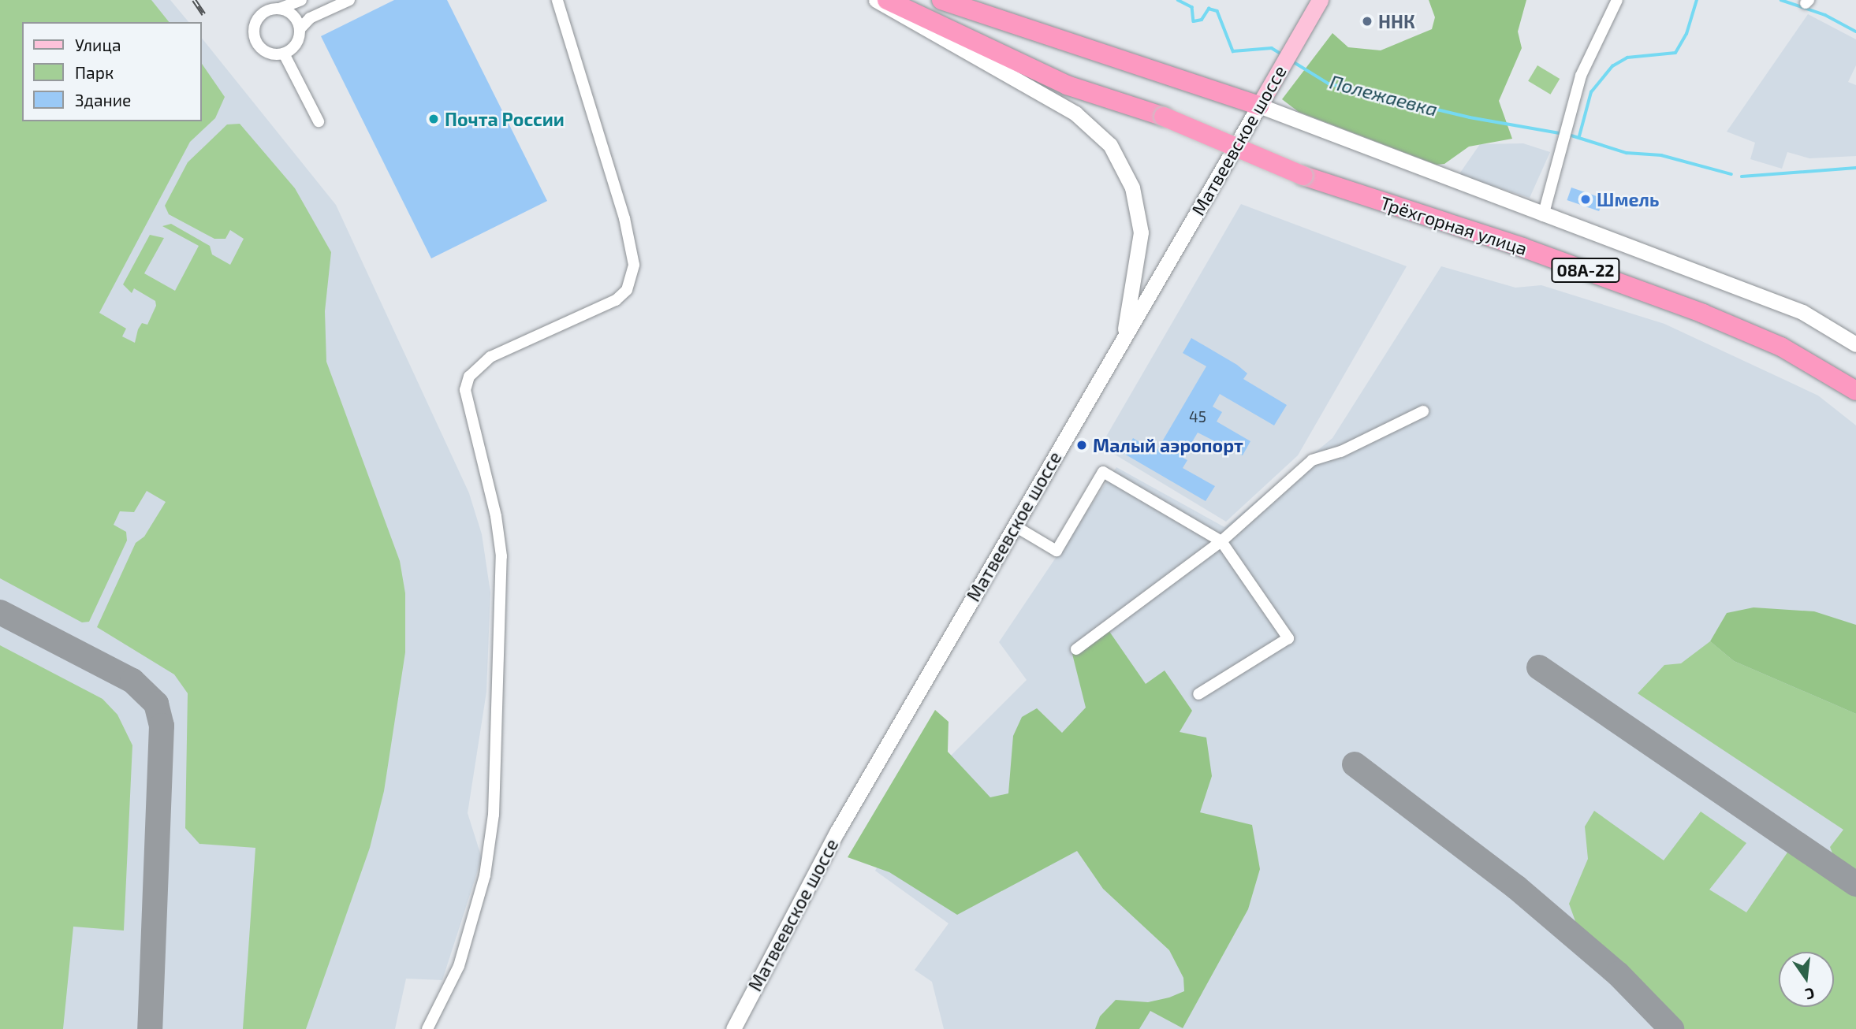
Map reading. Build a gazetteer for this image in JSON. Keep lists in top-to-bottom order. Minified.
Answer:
{"streets":{"highway":["Трёхгорная улица","08А-22"],"main road":["Матвеевское шоссе"]},"water":["Полежаевка"],"places":["ННК","Почта России","Шмель","Малый аэропорт"],"house_numbers":["45"],"legend":["Улица","Парк","Здание"],"north":"bottom"}
